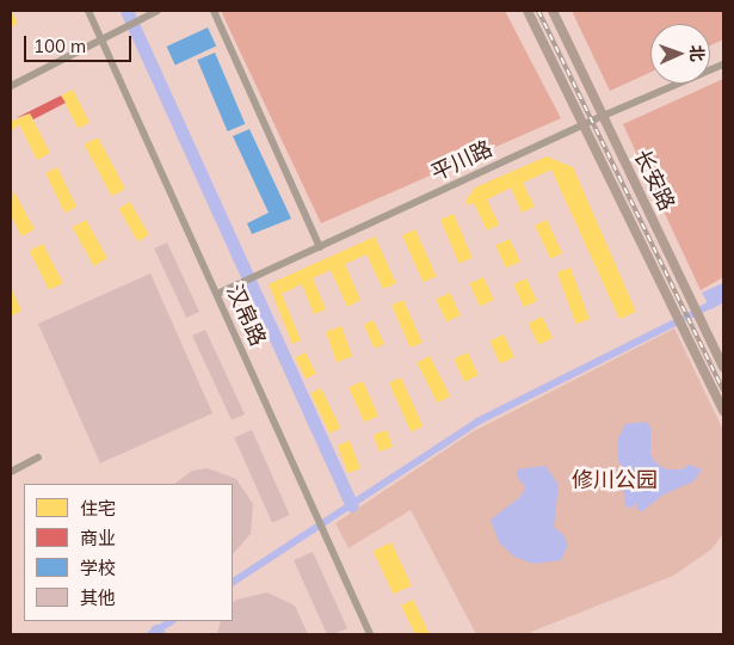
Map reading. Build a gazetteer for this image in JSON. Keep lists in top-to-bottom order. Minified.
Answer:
{"streets":{"main road":["长安路"],"street":["平川路","汉帛路"]},"crossings":[["平川路","长安路"],["平川路","汉帛路"]],"parks":["修川公园"],"legend":["住宅","商业","学校","其他"],"scale_bar":"100 m","north":"right"}
